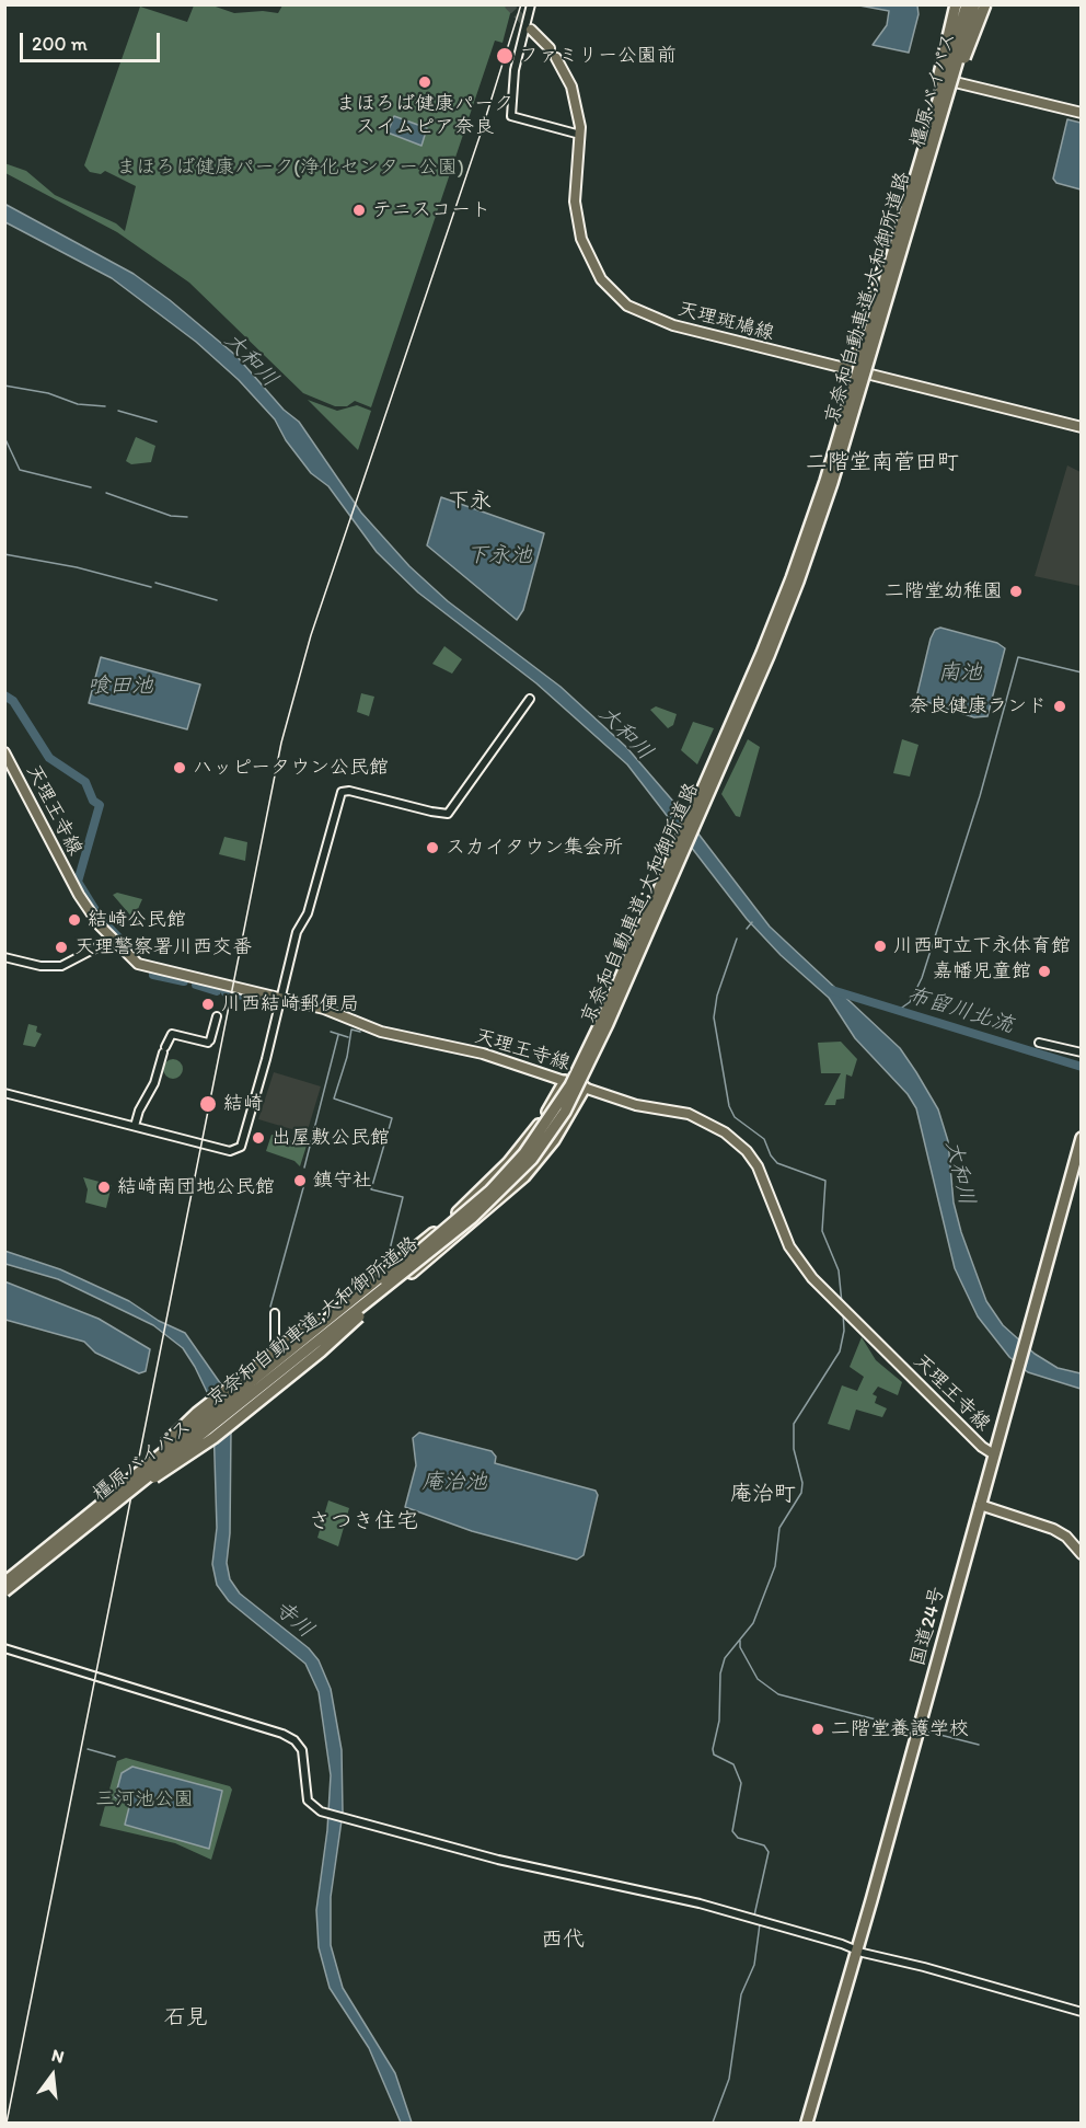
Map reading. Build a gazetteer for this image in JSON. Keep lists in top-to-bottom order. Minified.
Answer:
{"streets":{"highway":["橿原バイパス","京奈和自動車道;大和御所道路","国道24号"],"main road":["天理斑鳩線","天理王寺線"]},"crossings":[["橿原バイパス","京奈和自動車道;大和御所道路"],["橿原バイパス","天理斑鳩線"],["橿原バイパス","天理王寺線"],["天理王寺線","国道24号"]],"districts":["二階堂南菅田町","下永","庵治町","さつき住宅","西代","石見"],"water":["大和川","下永池","南池","喰田池","布留川北流","庵治池","寺川"],"parks":["まほろば健康パーク(浄化センター公園)","三河池公園"],"places":["ファミリー公園前","まほろば健康パーク スイムピア奈良","テニスコート","二階堂幼稚園","奈良健康ランド","ハッピータウン公民館","スカイタウン集会所","結崎公民館","川西町立下永体育館","天理警察署川西交番","嘉幡児童館","川西結崎郵便局","結崎","出屋敷公民館","鎮守社","結崎南団地公民館","二階堂養護学校"],"scale_bar":"200 m","north":"top"}
